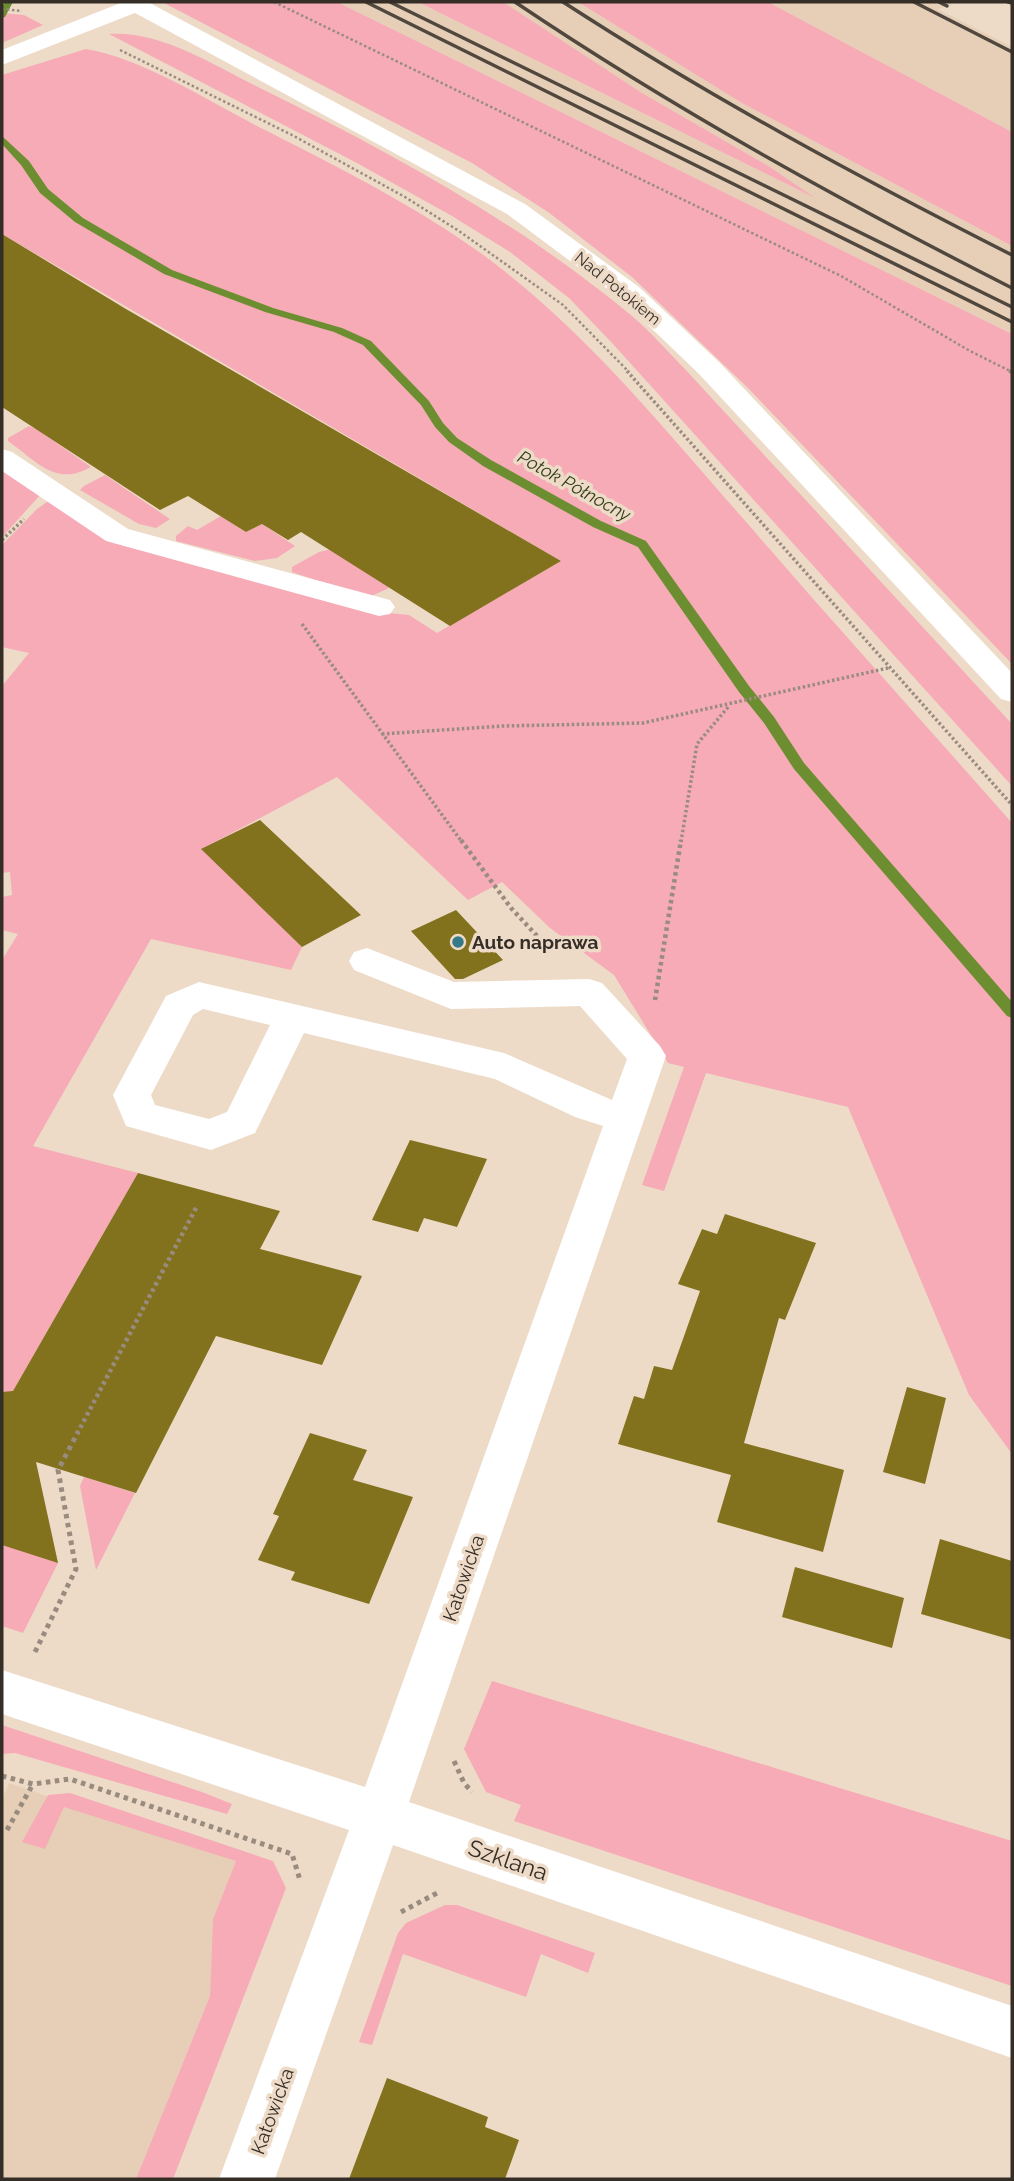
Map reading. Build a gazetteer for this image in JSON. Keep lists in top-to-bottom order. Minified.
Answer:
{"streets":{"street":["Nad Potokiem","Katowicka","Szklana"]},"crossings":[["Katowicka","Szklana"]],"water":["Potok Północny"],"places":["Auto naprawa"]}
